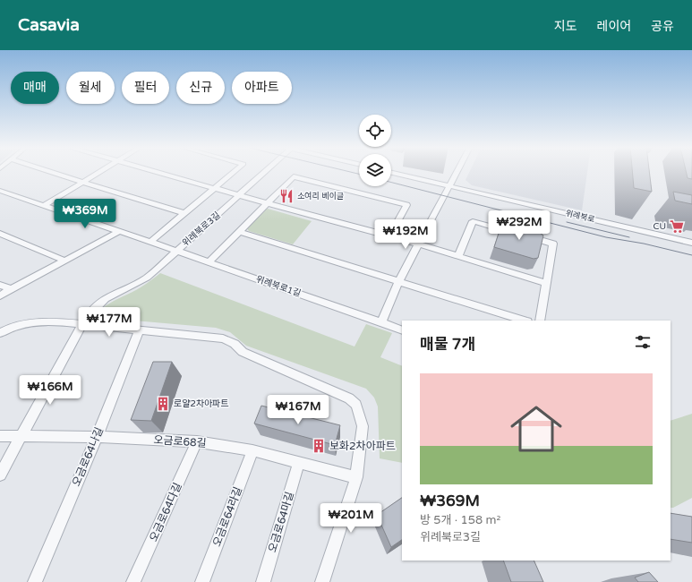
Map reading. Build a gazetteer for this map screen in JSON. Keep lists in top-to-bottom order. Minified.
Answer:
{"streets":{"street":["위례북로","위례북로3길","위례북로1길","오금로68길","오금로64나길","오금로64다길","오금로64라길","오금로64마길"]},"crossings":[["위례북로3길","위례북로1길"],["오금로68길","오금로64나길"],["오금로68길","오금로64다길"],["오금로68길","오금로64라길"],["오금로68길","오금로64마길"]],"places":{"restaurant":["소여리 베이글"],"supermarket":["CU"],"building":["로얄2차아파트","보화2차아파트"]},"page":{"header":"Casavia","nav":["지도","레이어","공유"],"chip":["매매","월세","필터","신규","아파트"],"price":["₩369M","₩292M","₩192M","₩177M","₩166M","₩167M","₩201M"],"heading":"매물 7개","list":[{"name":"₩369M","note":"방 5개 · 158 m² · 위례북로3길"}]}}
